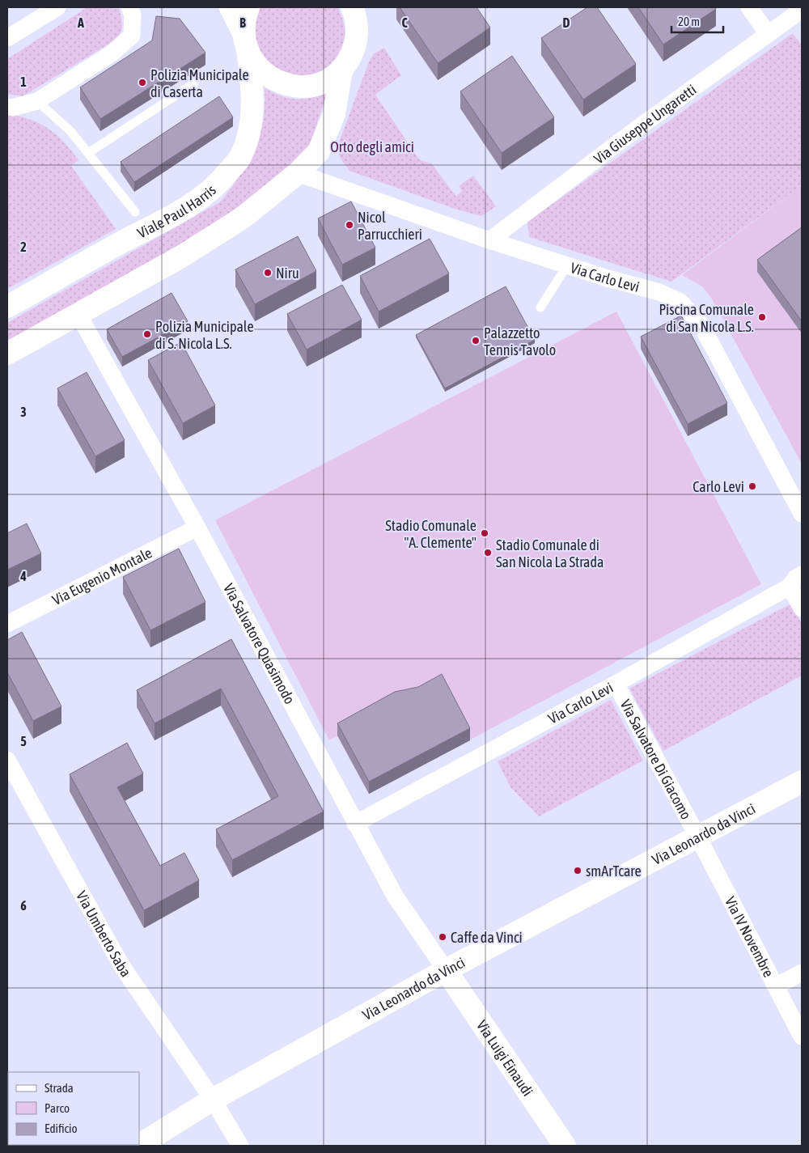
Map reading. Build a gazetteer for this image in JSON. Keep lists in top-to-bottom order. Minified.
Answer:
{"streets":{"street":["Via Giuseppe Ungaretti","Viale Paul Harris","Via Carlo Levi","Via Eugenio Montale","Via Salvatore Quasimodo","Via Salvatore Di Giacomo","Via Leonardo da Vinci","Via Umberto Saba","Via IV Novembre","Via Luigi Einaudi"]},"crossings":[["Via Giuseppe Ungaretti","Via Carlo Levi"],["Via Carlo Levi","Via Salvatore Quasimodo"],["Via Carlo Levi","Via Salvatore Di Giacomo"],["Via Eugenio Montale","Via Salvatore Quasimodo"],["Via Salvatore Quasimodo","Via Leonardo da Vinci"],["Via Salvatore Quasimodo","Via Luigi Einaudi"],["Via Salvatore Di Giacomo","Via Leonardo da Vinci"],["Via Salvatore Di Giacomo","Via IV Novembre"],["Via Leonardo da Vinci","Via Umberto Saba"],["Via Leonardo da Vinci","Via IV Novembre"],["Via Leonardo da Vinci","Via Luigi Einaudi"]],"parks":["Orto degli amici"],"places":["Polizia Municipale di Caserta","Nicol Parrucchieri","Niru","Piscina Comunale di San Nicola L.S.","Polizia Municipale di S. Nicola L.S.","Palazzetto Tennis Tavolo","Carlo Levi","Stadio Comunale \"A. Clemente\"","Stadio Comunale di San Nicola La Strada","smArTcare","Caffe da Vinci"],"legend":["Strada","Parco","Edificio"],"scale_bar":"20 m","grid":{"columns":["A","B","C","D"],"rows":["1","2","3","4","5","6"]}}
